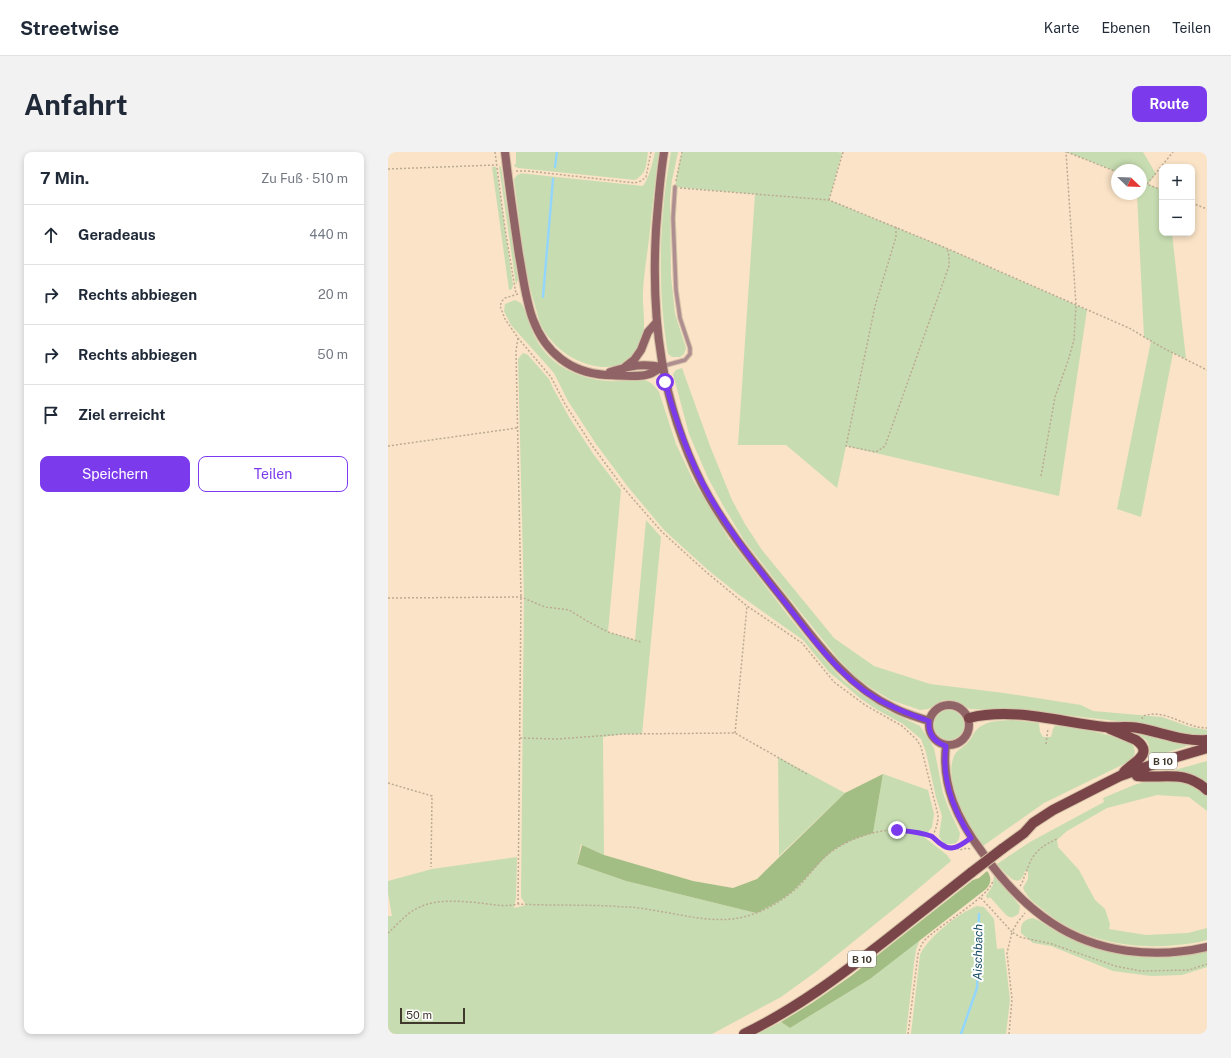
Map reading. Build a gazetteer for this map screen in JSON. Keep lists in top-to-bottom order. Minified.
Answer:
{"streets":{"main road":["B 10"]},"water":["Aischbach"],"scale_bar":"50 m","north":"bottom right","page":{"header":"Streetwise","nav":["Karte","Ebenen","Teilen"],"buttons":["Route",["Speichern","Teilen"]],"title":"Anfahrt","heading":["7 Min.","Zu Fuß · 510 m"],"map_buttons":["+","−"],"list":[["Geradeaus","440 m"],["Rechts abbiegen","20 m"],["Rechts abbiegen","50 m"],"Ziel erreicht"],"scale":"50 m"}}
